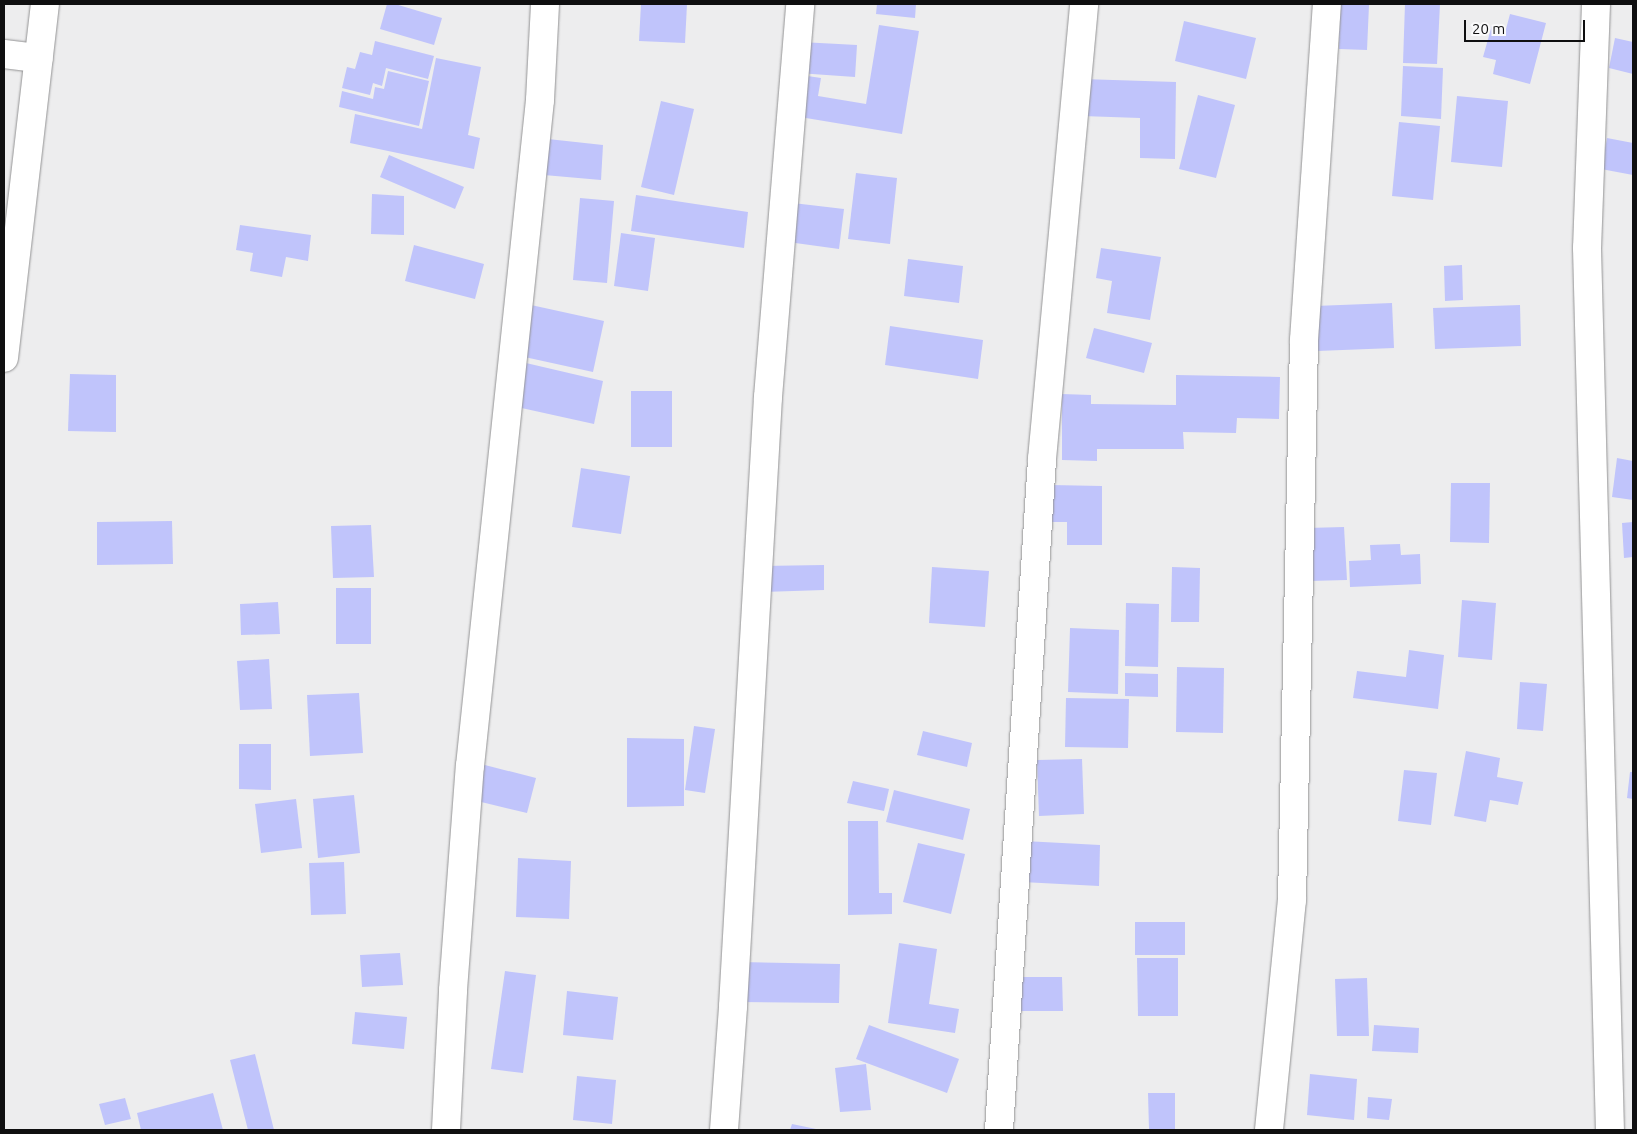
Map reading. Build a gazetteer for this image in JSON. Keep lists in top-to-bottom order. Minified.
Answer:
{"scale_bar":"20 m"}
